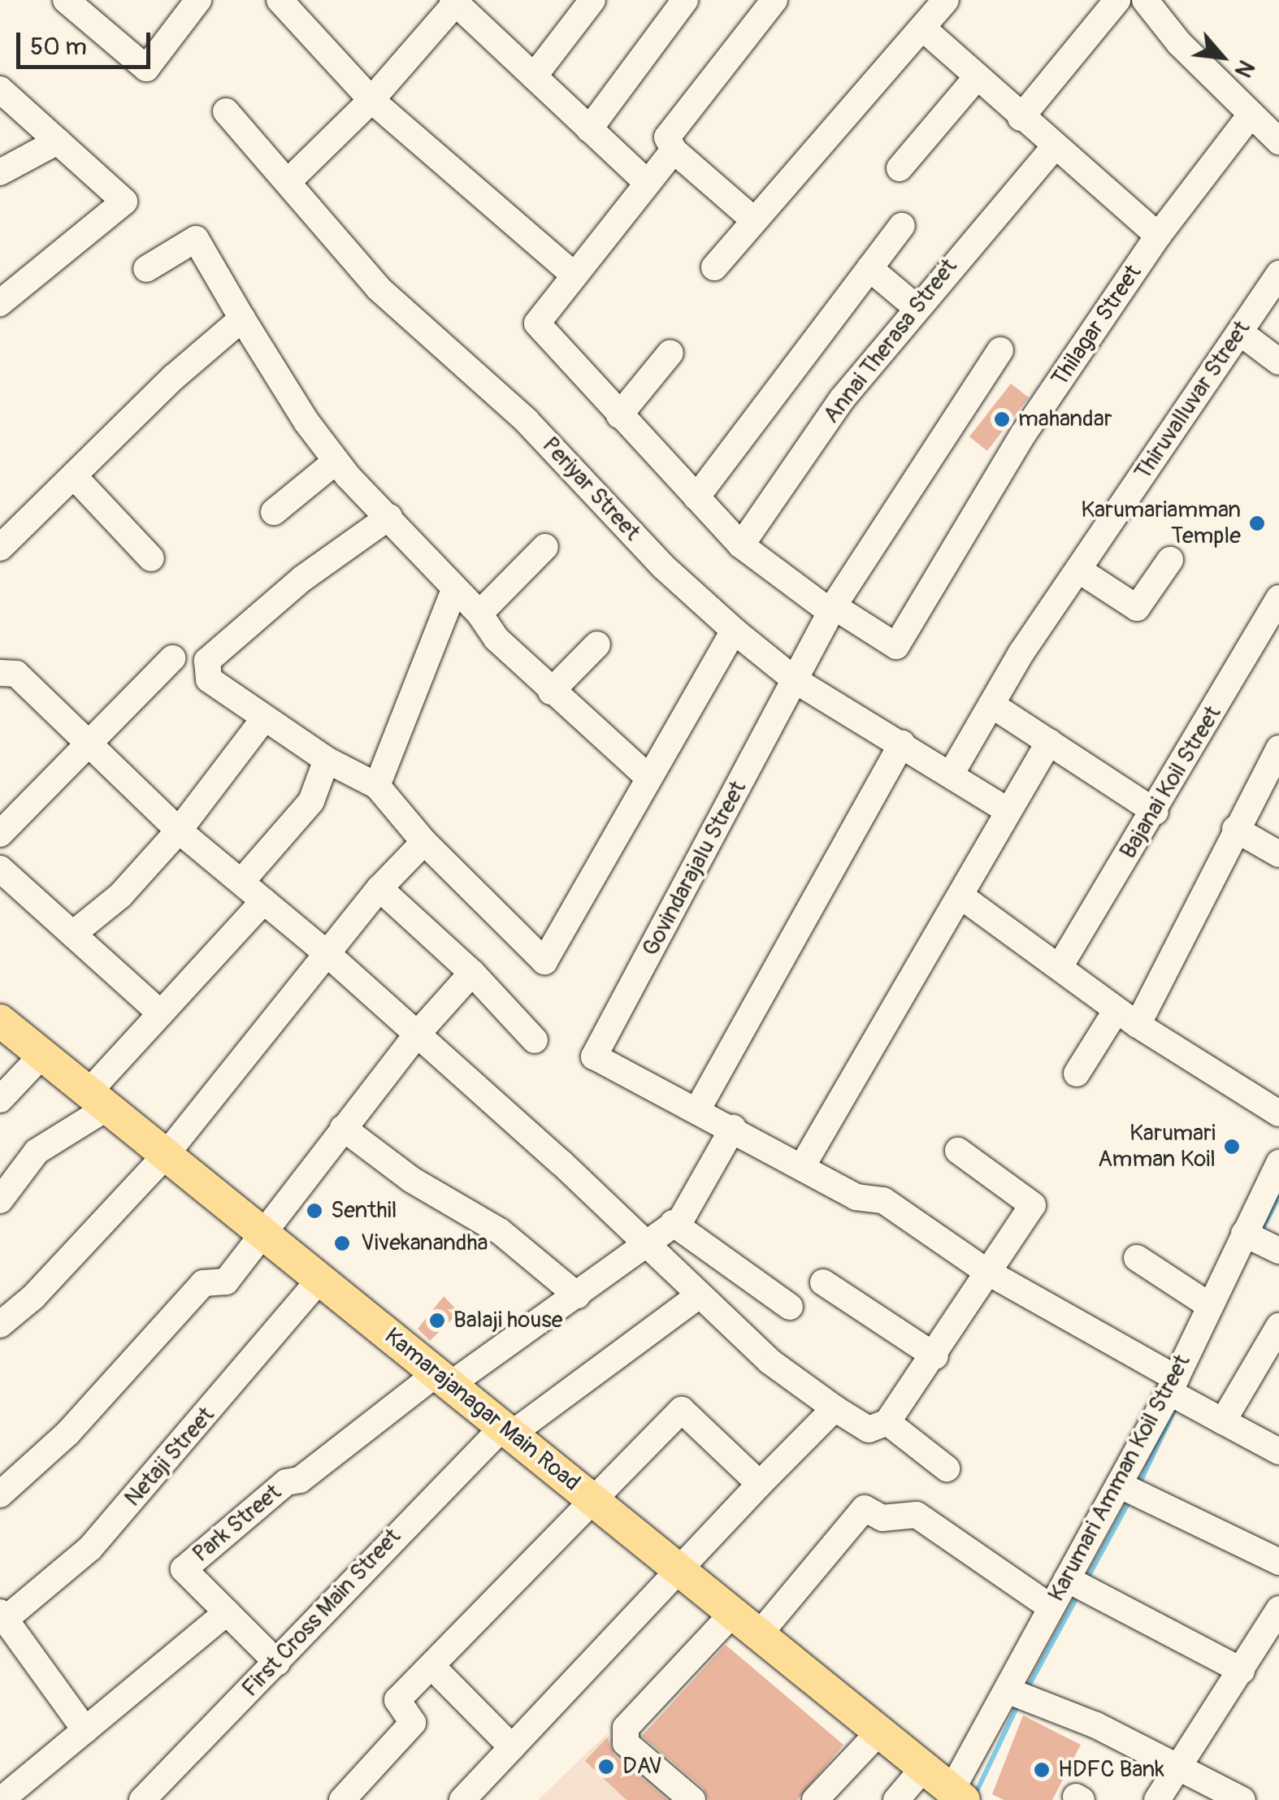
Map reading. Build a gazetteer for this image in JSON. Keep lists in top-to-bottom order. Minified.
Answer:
{"streets":{"main road":["Kamarajanagar Main Road"],"street":["Thilagar Street","Annai Therasa Street","Thiruvalluvar Street","Periyar Street","Bajanai Koil Street","Govindarajalu Street","Netaji Street","Karumari Amman Koil Street","Park Street","First Cross Main Street"]},"crossings":[["Thilagar Street","Govindarajalu Street"],["Thiruvalluvar Street","Periyar Street"],["Periyar Street","Govindarajalu Street"],["Kamarajanagar Main Road","Netaji Street"],["Kamarajanagar Main Road","Karumari Amman Koil Street"],["Kamarajanagar Main Road","Park Street"],["Kamarajanagar Main Road","First Cross Main Street"],["Park Street","First Cross Main Street"]],"places":["mahandar","Karumariamman Temple","Karumari Amman Koil","Senthil","Vivekanandha","Balaji house","DAV","HDFC Bank"],"scale_bar":"50 m","north":"bottom right"}
